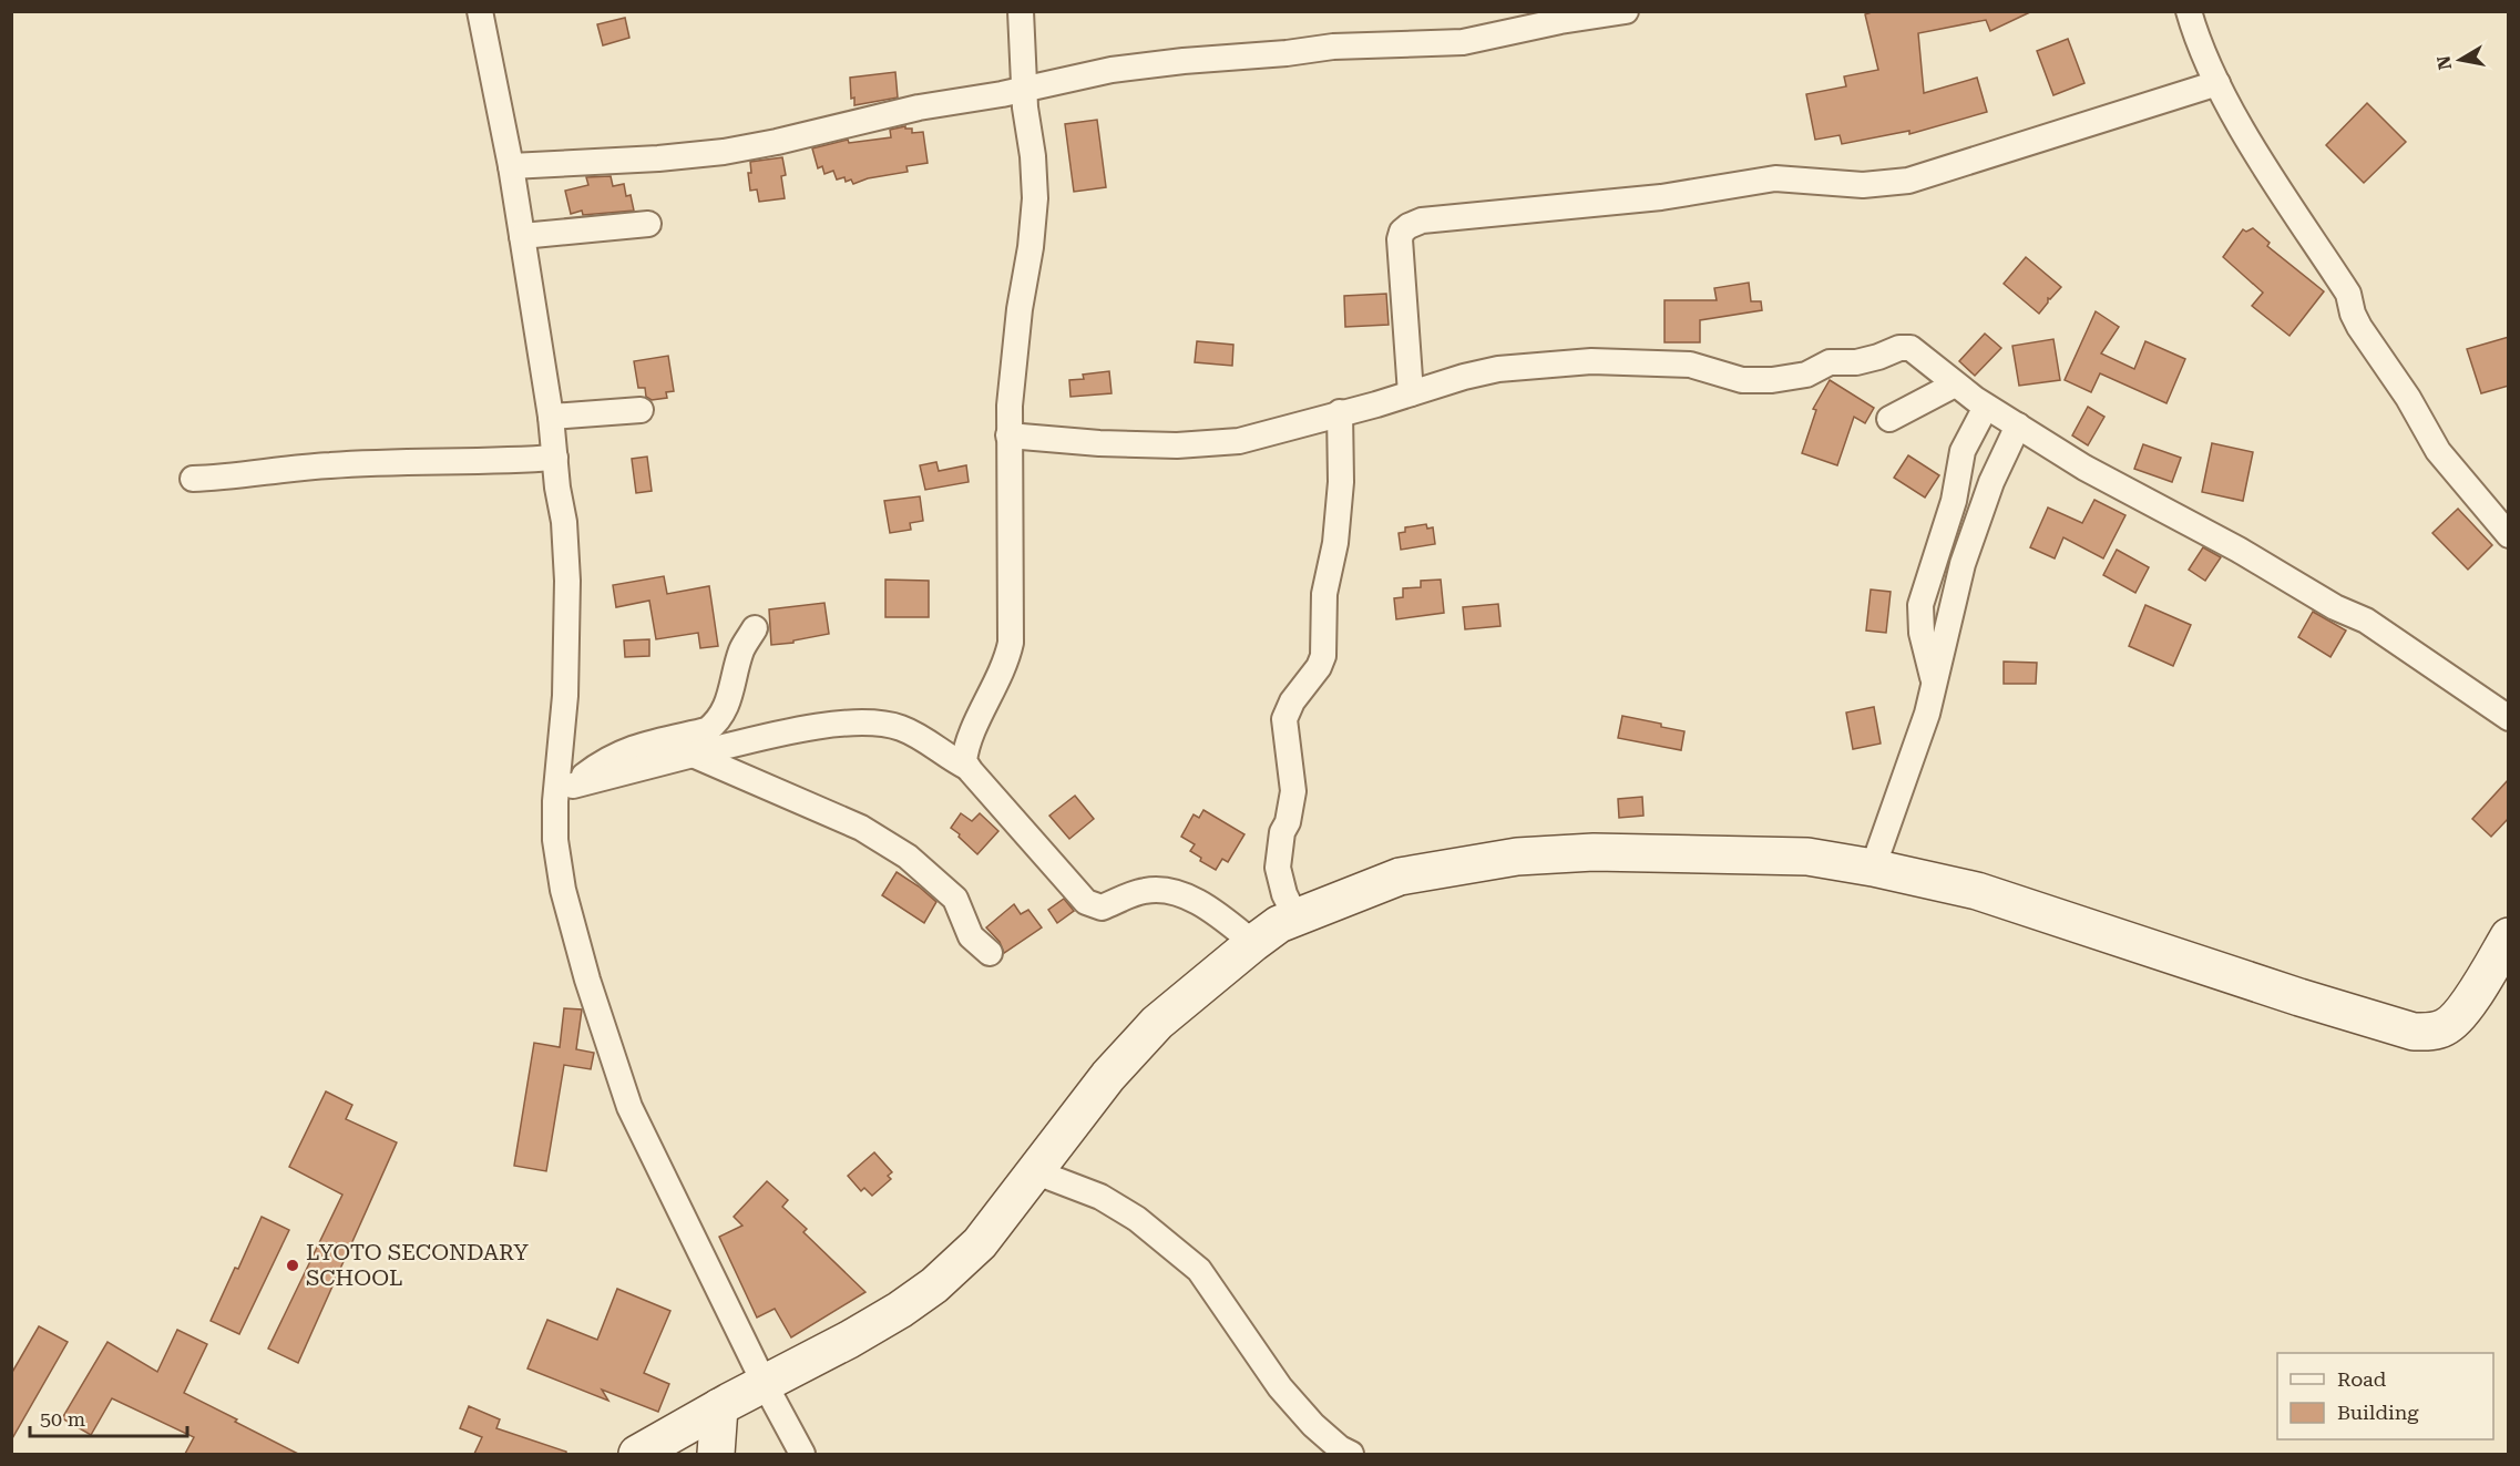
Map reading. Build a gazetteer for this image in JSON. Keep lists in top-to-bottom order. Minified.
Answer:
{"places":["LYOTO SECONDARY SCHOOL"],"legend":["Road","Building"],"scale_bar":"50 m","north":"left"}
